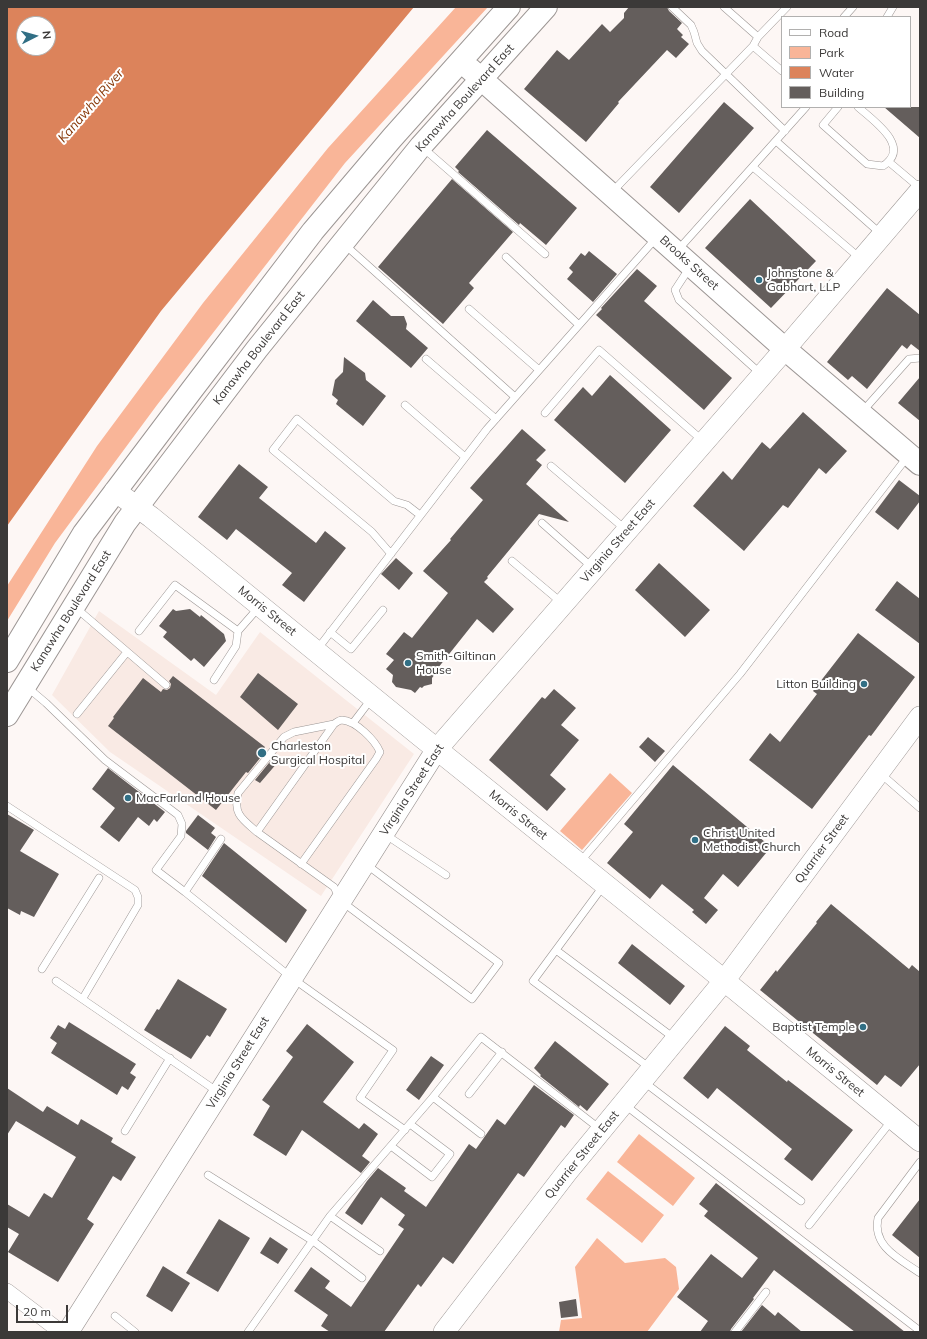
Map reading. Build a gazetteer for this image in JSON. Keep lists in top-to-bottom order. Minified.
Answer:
{"streets":{"main road":["Kanawha Boulevard East","Brooks Street","Virginia Street East","Morris Street","Quarrier Street","Quarrier Street East"]},"crossings":[["Kanawha Boulevard East","Brooks Street"],["Kanawha Boulevard East","Morris Street"],["Brooks Street","Virginia Street East"],["Virginia Street East","Morris Street"],["Morris Street","Quarrier Street"],["Morris Street","Quarrier Street East"],["Quarrier Street","Quarrier Street East"]],"water":["Kanawha River"],"places":["Johnstone & Gabhart, LLP","Smith-Giltinan House","Litton Building","Charleston Surgical Hospital","MacFarland House","Christ United Methodist Church","Baptist Temple"],"legend":["Road","Park","Water","Building"],"scale_bar":"20 m","north":"right"}
